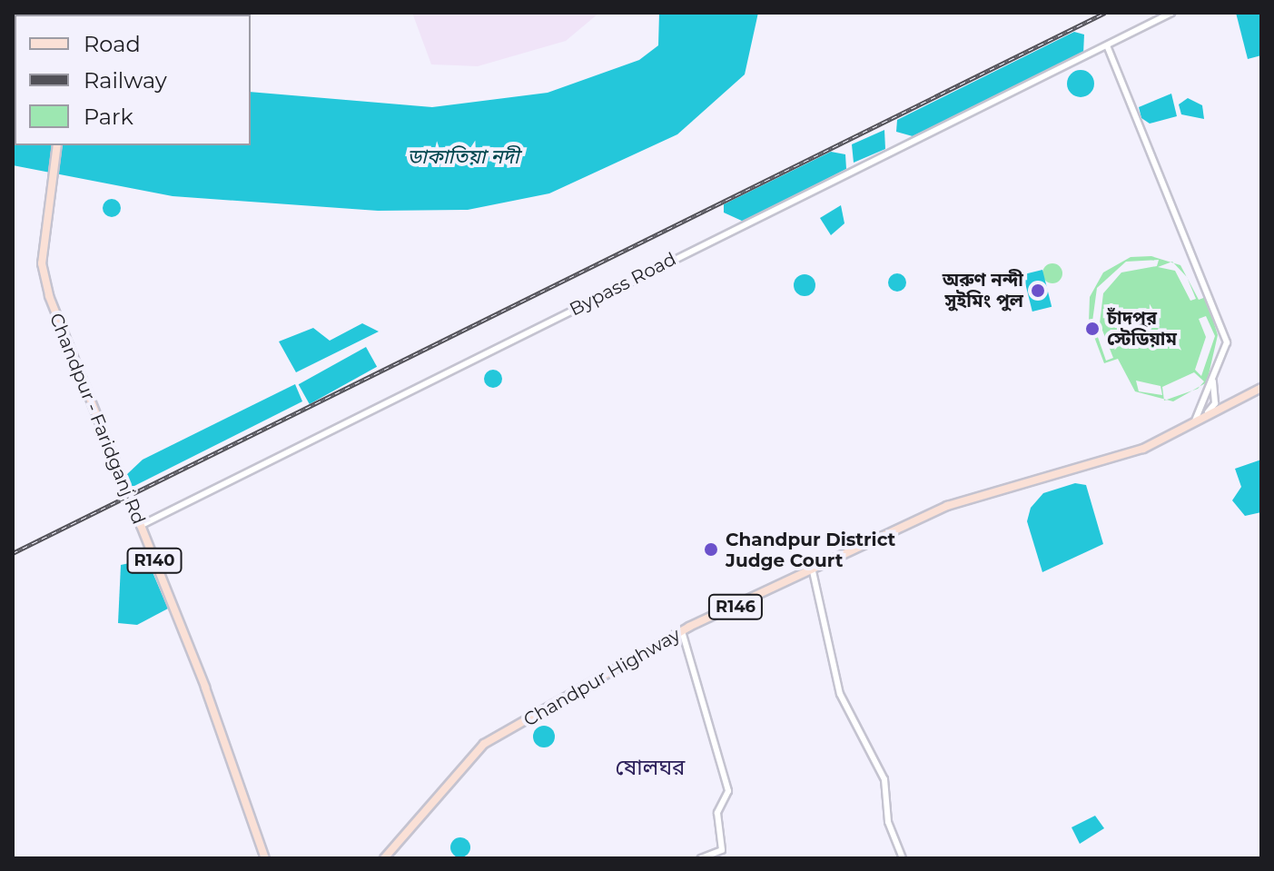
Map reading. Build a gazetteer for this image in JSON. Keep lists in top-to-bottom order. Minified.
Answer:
{"streets":{"main road":["Chandpur - Faridganj Rd","R140","R146","Chandpur Highway"],"street":["Bypass Road"]},"crossings":[["Bypass Road","Chandpur - Faridganj Rd"]],"districts":["ষোলঘর"],"water":["ডাকাতিয়া নদী"],"places":["অরুণ নন্দী সুইমিং পুল","চাঁদপুর স্টেডিয়াম","Chandpur District Judge Court"],"legend":["Road","Railway","Park"]}
